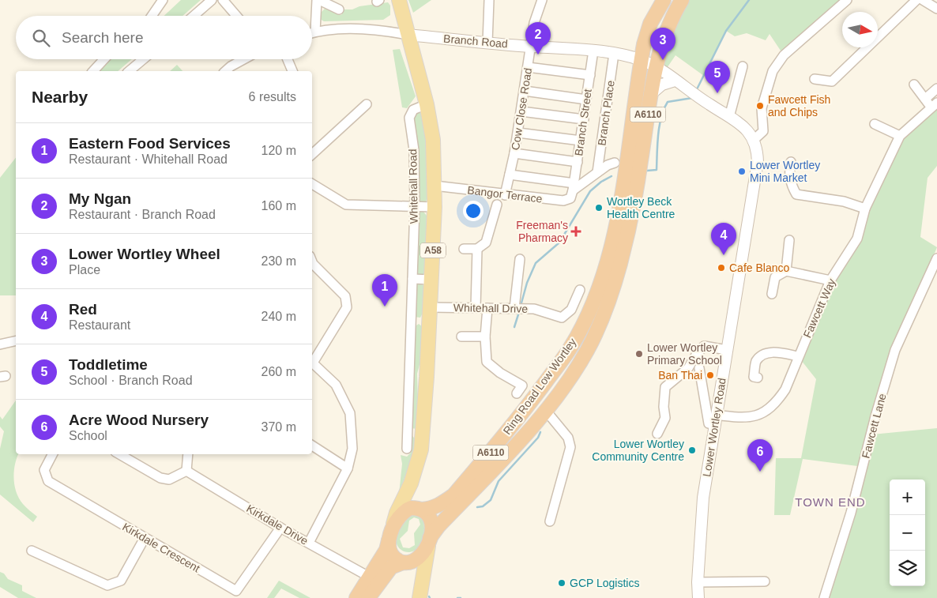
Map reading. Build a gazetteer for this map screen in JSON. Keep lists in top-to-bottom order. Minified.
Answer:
{"streets":{"highway":["A6110","Ring Road Low Wortley"],"main road":["Whitehall Road","A58"],"street":["Branch Road","Cow Close Road","Branch Place","Branch Street","Bangor Terrace","Whitehall Drive","Fawcett Way","Fawcett Lane","Lower Wortley Road","Kirkdale Drive","Kirkdale Crescent"]},"crossings":[["Branch Road","Cow Close Road"],["Branch Road","Branch Place"],["Branch Road","A6110"],["Branch Road","Branch Street"],["Branch Road","Whitehall Road"],["Branch Road","Ring Road Low Wortley"],["Branch Road","Lower Wortley Road"],["Cow Close Road","Bangor Terrace"],["A6110","Whitehall Road"],["A6110","Ring Road Low Wortley"],["A6110","Kirkdale Drive"],["Branch Street","Bangor Terrace"],["Whitehall Road","Bangor Terrace"],["Whitehall Road","Whitehall Drive"],["Whitehall Road","Ring Road Low Wortley"],["Fawcett Way","Lower Wortley Road"],["Kirkdale Drive","Kirkdale Crescent"]],"districts":["TOWN END"],"places":{"other":["Fawcett Fish and Chips","Lower Wortley Mini Market","Wortley Beck Health Centre","Cafe Blanco","Lower Wortley Primary School","Ban Thai","Lower Wortley Community Centre","GCP Logistics"],"health":["Freeman's Pharmacy"]},"north":"right","page":{"search":"Search here","pins":["2","3","5","4","1","6"],"heading":["Nearby","6 results"],"list":[{"mark":"1","name":"Eastern Food Services","note":"Restaurant · Whitehall Road","value":"120 m"},{"mark":"2","name":"My Ngan","note":"Restaurant · Branch Road","value":"160 m"},{"mark":"3","name":"Lower Wortley Wheel","note":"Place","value":"230 m"},{"mark":"4","name":"Red","note":"Restaurant","value":"240 m"},{"mark":"5","name":"Toddletime","note":"School · Branch Road","value":"260 m"},{"mark":"6","name":"Acre Wood Nursery","note":"School","value":"370 m"}],"map_buttons":["+","−"]}}
